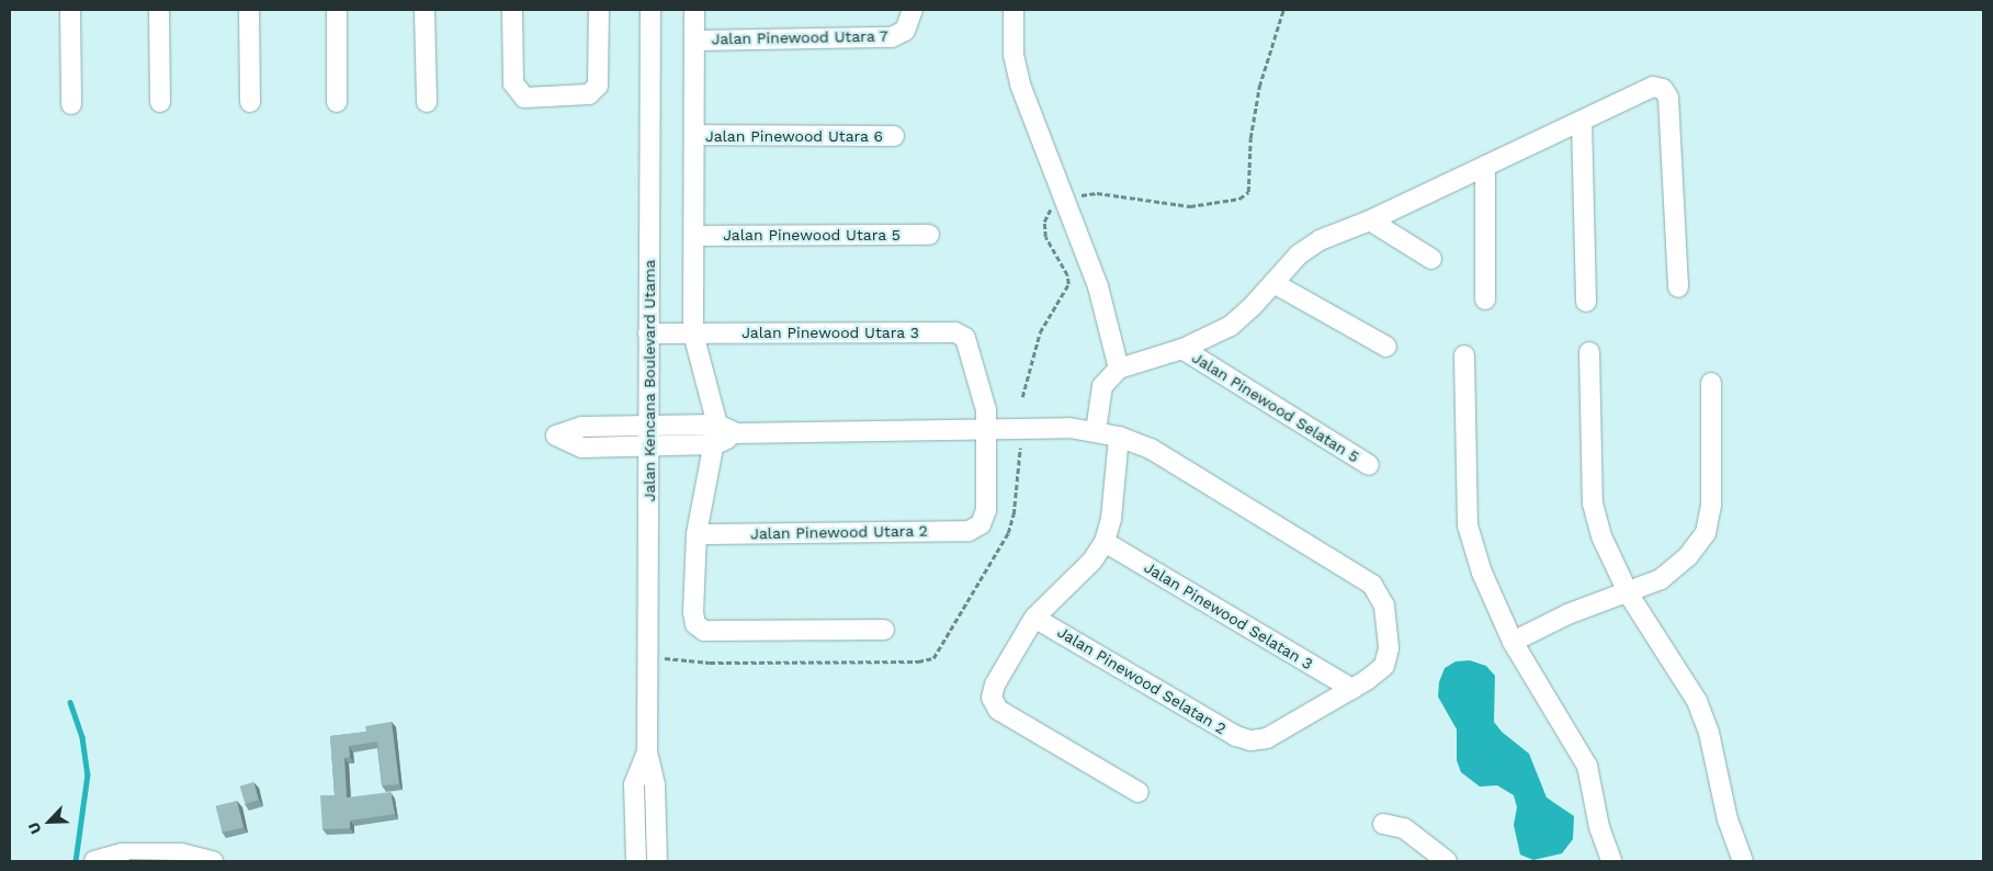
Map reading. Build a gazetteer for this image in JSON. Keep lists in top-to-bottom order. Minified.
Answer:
{"streets":{"street":["Jalan Pinewood Utara 7","Jalan Pinewood Utara 6","Jalan Pinewood Utara 5","Jalan Pinewood Utara 3","Jalan Kencana Boulevard Utama","Jalan Pinewood Selatan 5","Jalan Pinewood Utara 2","Jalan Pinewood Selatan 3","Jalan Pinewood Selatan 2"]},"crossings":[["Jalan Pinewood Utara 3","Jalan Kencana Boulevard Utama"],["Jalan Pinewood Utara 3","Jalan Pinewood Utara 2"],["Jalan Pinewood Selatan 3","Jalan Pinewood Selatan 2"]],"north":"bottom left"}
